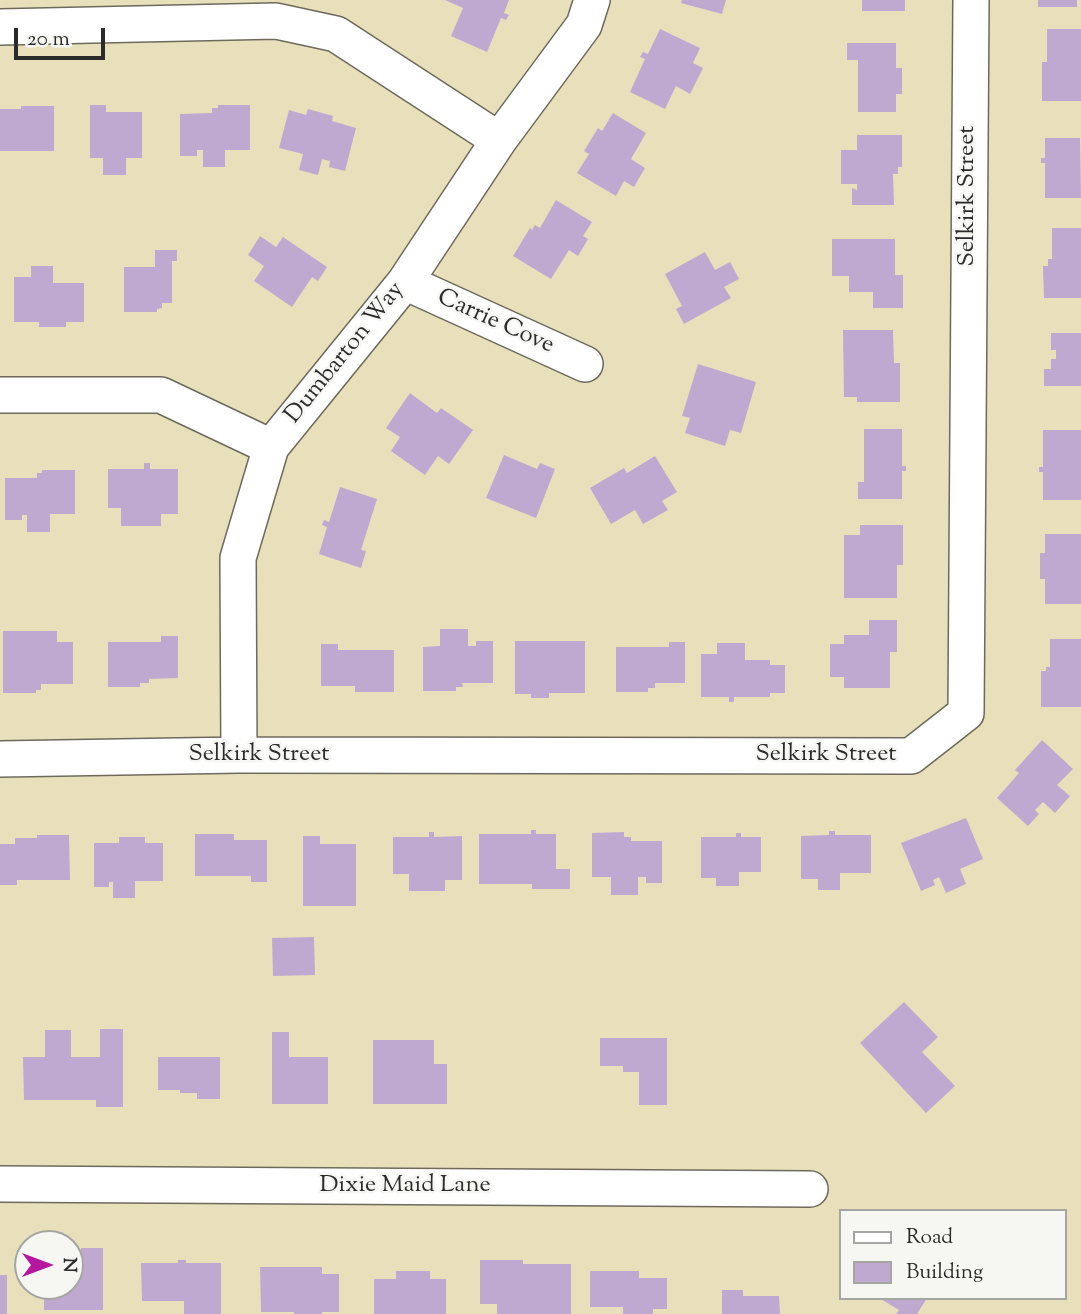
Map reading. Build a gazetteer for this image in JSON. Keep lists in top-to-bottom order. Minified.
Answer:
{"streets":{"street":["Selkirk Street","Carrie Cove","Dumbarton Way","Dixie Maid Lane"]},"crossings":[["Selkirk Street","Dumbarton Way"],["Carrie Cove","Dumbarton Way"]],"legend":["Road","Building"],"scale_bar":"20 m","north":"right"}
